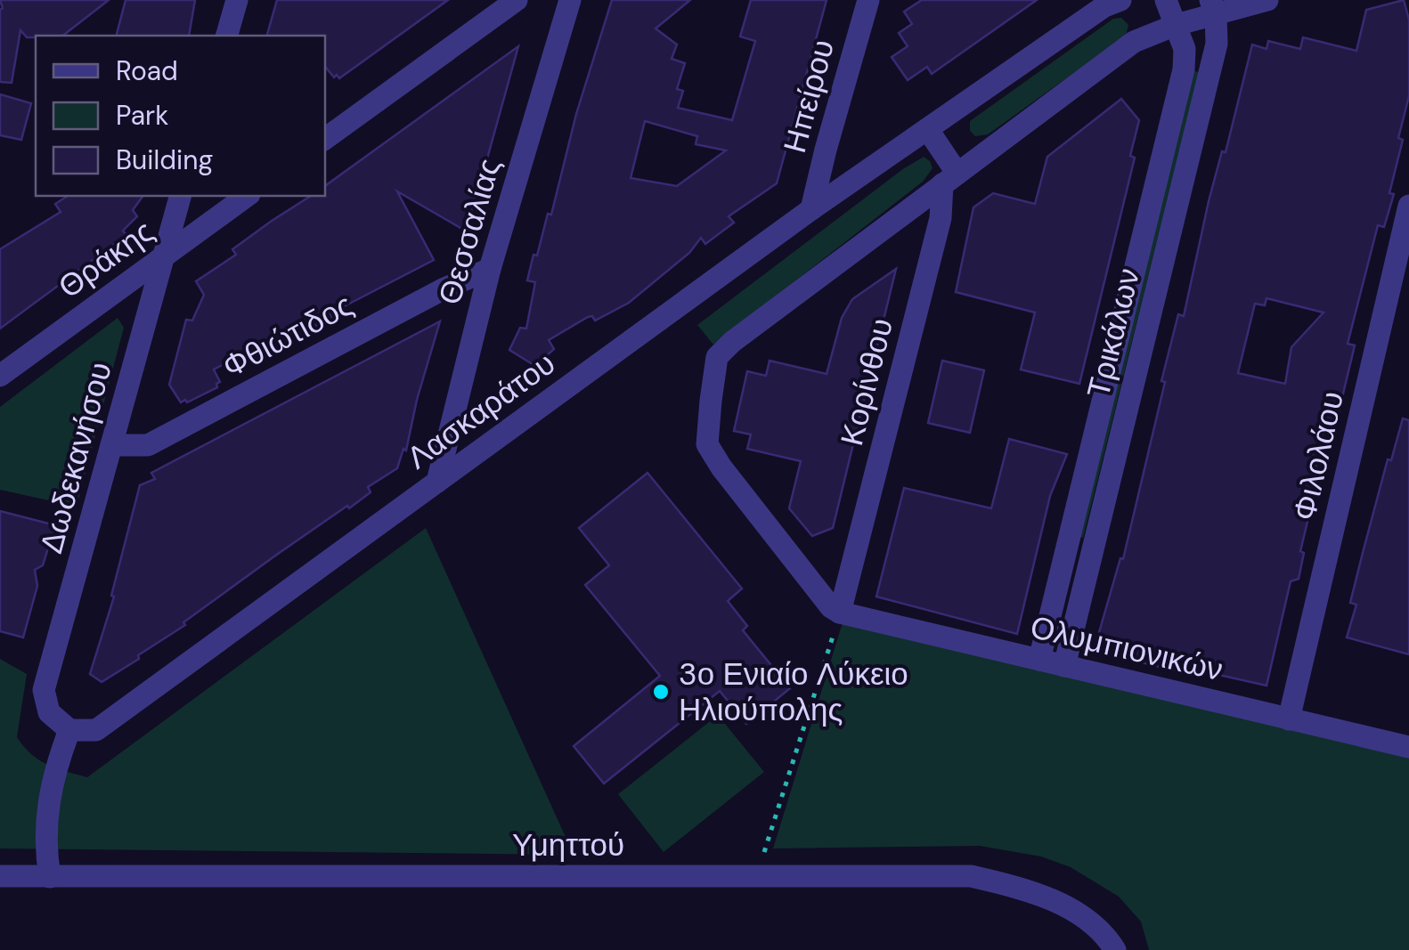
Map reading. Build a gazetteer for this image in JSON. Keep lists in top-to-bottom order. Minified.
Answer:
{"streets":{"street":["Ηπείρου","Θεσσαλίας","Θράκης","Τρικάλων","Φθιώτιδος","Κορίνθου","Λασκαράτου","Φιλολάου","Δωδεκανήσου","Ολυμπιονικών","Υμηττού"]},"crossings":[["Ηπείρου","Λασκαράτου"],["Θεσσαλίας","Φθιώτιδος"],["Θεσσαλίας","Λασκαράτου"],["Θράκης","Δωδεκανήσου"],["Τρικάλων","Ολυμπιονικών"],["Φθιώτιδος","Δωδεκανήσου"],["Κορίνθου","Ολυμπιονικών"],["Λασκαράτου","Δωδεκανήσου"],["Φιλολάου","Ολυμπιονικών"]],"places":["3ο Ενιαίο Λύκειο Ηλιούπολης"],"legend":["Road","Park","Building"]}
